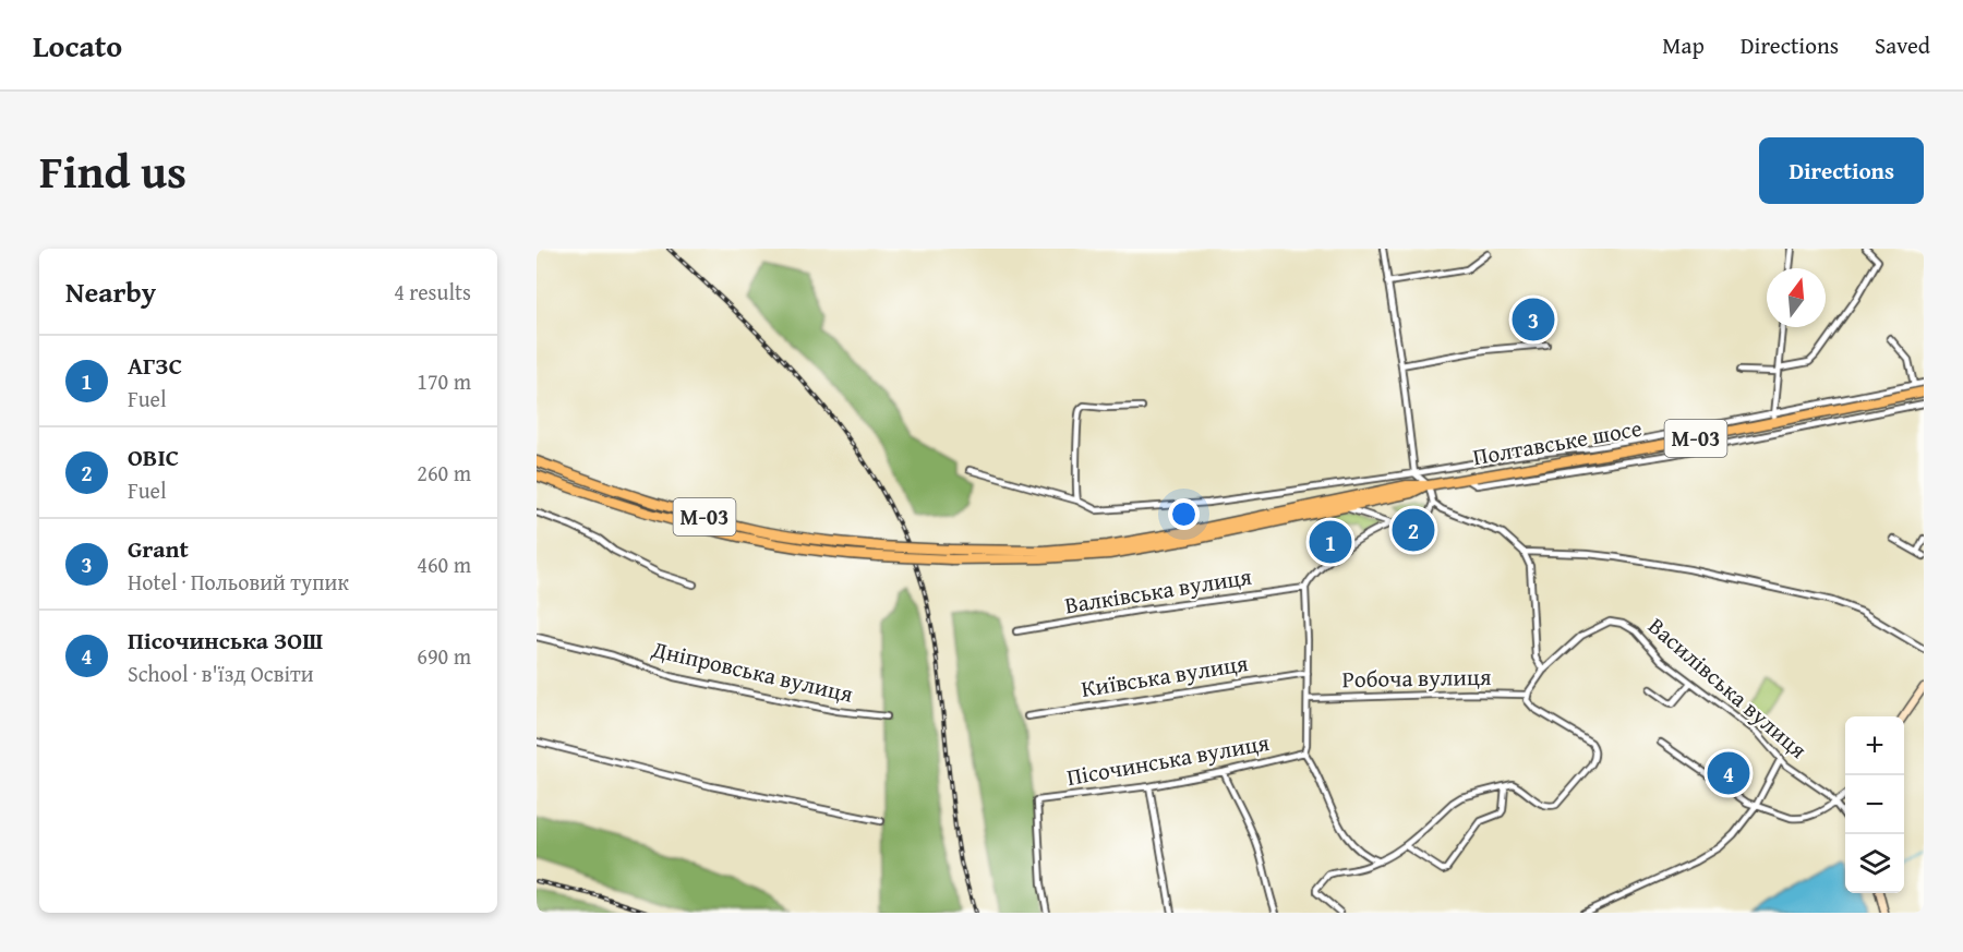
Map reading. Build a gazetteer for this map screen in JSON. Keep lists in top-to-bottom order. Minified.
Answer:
{"streets":{"highway":["М-03","Полтавське шосе"],"street":["Валківська вулиця","Дніпровська вулиця","Київська вулиця","Робоча вулиця","Василівська вулиця","Пісочинська вулиця"]},"crossings":[["М-03","Полтавське шосе"],["Робоча вулиця","Василівська вулиця"]],"north":"top","page":{"header":"Locato","nav":["Map","Directions","Saved"],"title":"Find us","buttons":"Directions","heading":["Nearby","4 results"],"pins":["3","2","1","4"],"list":[{"mark":"1","name":"АГЗС","note":"Fuel","value":"170 m"},{"mark":"2","name":"ОВІС","note":"Fuel","value":"260 m"},{"mark":"3","name":"Grant","note":"Hotel · Польовий тупик","value":"460 m"},{"mark":"4","name":"Пісочинська ЗОШ","note":"School · в'їзд Освіти","value":"690 m"}],"map_buttons":["+","−"]}}
